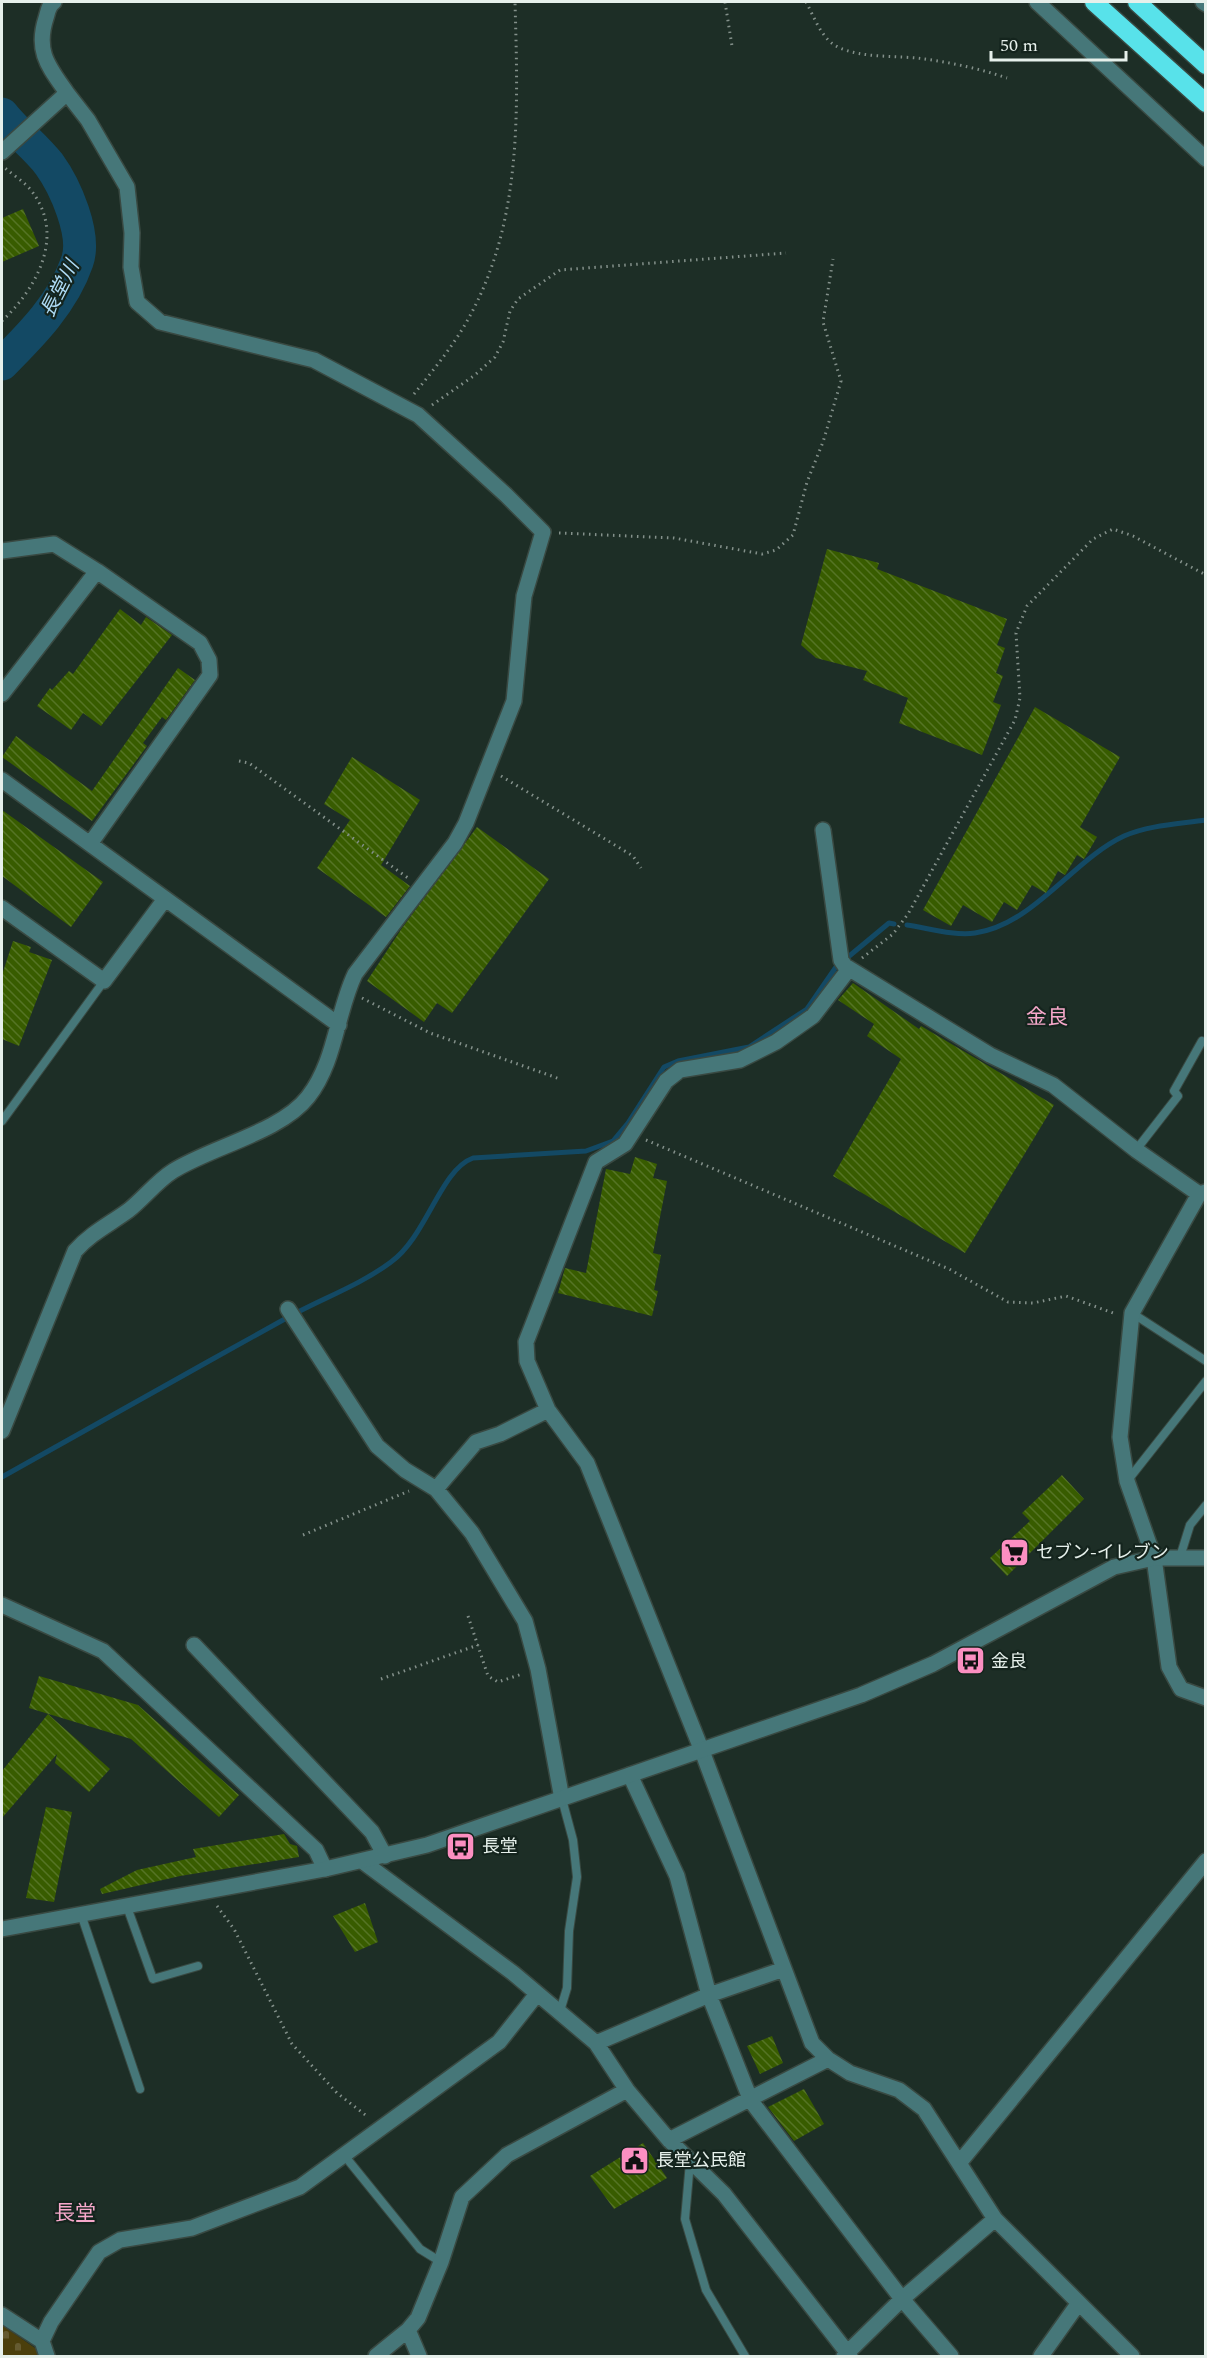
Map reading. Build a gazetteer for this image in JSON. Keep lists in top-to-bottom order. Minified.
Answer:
{"districts":["金良","長堂"],"water":["長堂川"],"places":{"supermarket":["セブン-イレブン"],"bus stop":["金良","長堂"],"public building":["長堂公民館"]},"scale_bar":"50 m"}
